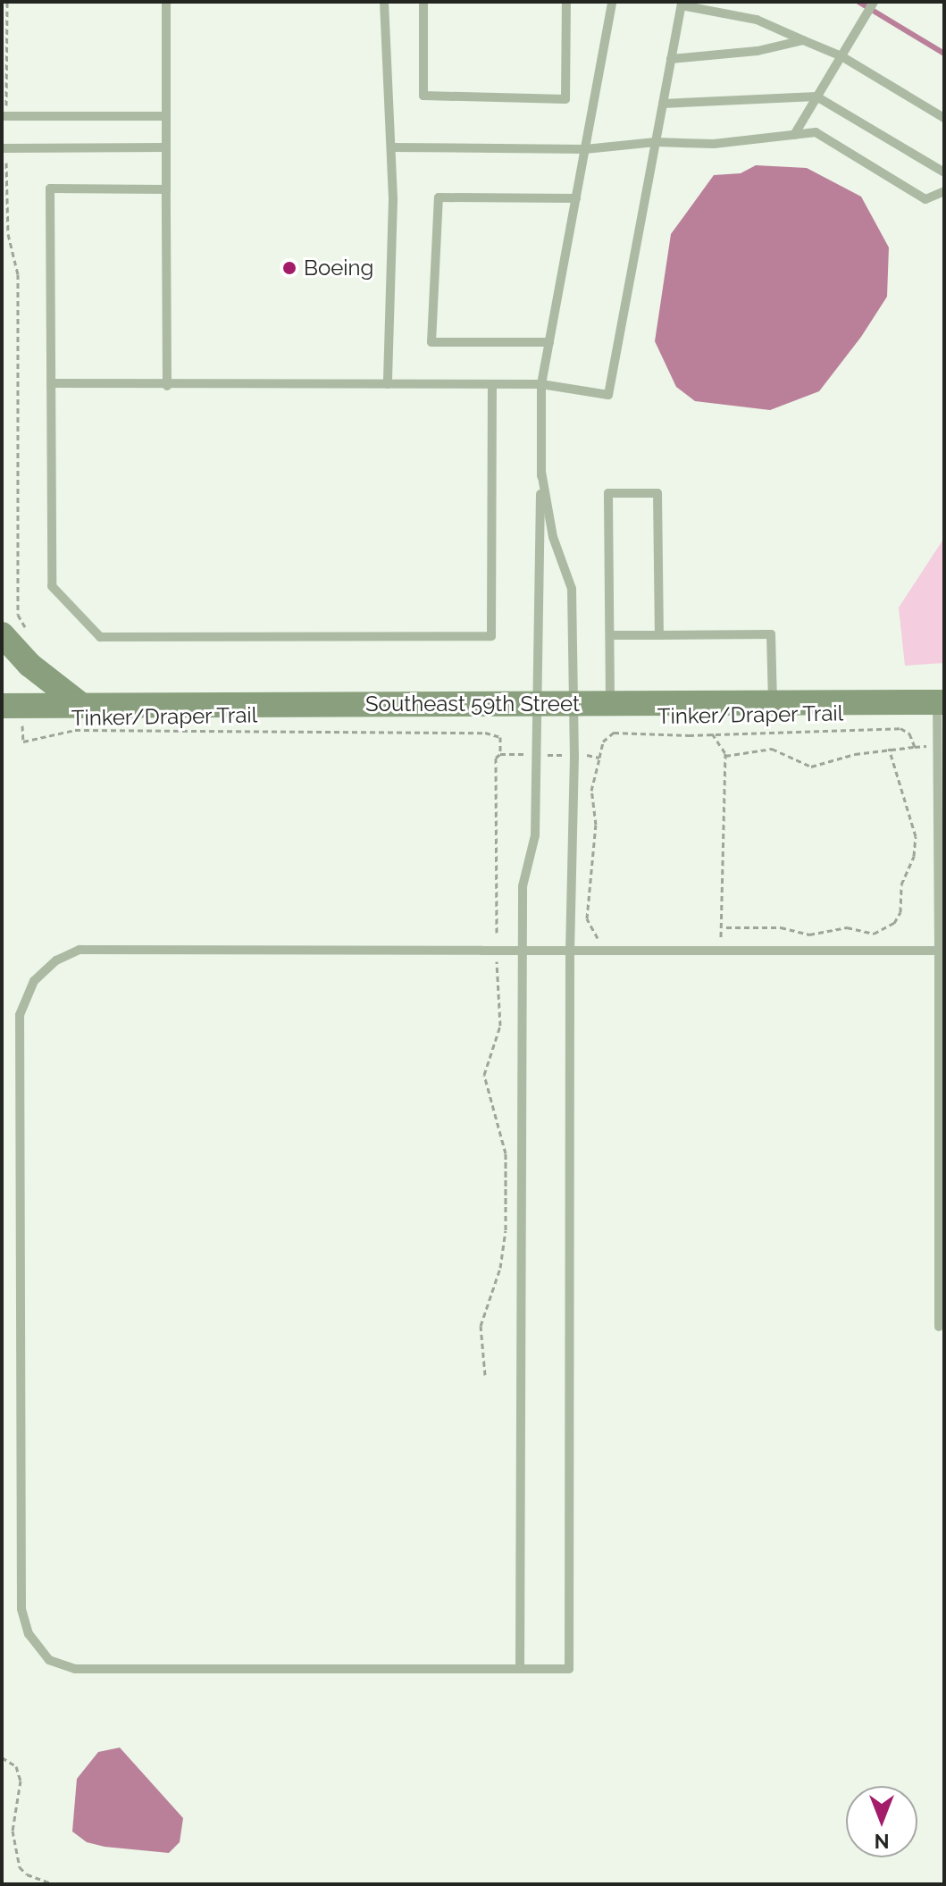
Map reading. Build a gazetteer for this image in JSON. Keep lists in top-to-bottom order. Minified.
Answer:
{"streets":{"main road":["Southeast 59th Street"],"path":["Tinker/Draper Trail"]},"crossings":[["Southeast 59th Street","Tinker/Draper Trail"]],"places":["Boeing"],"north":"bottom"}
